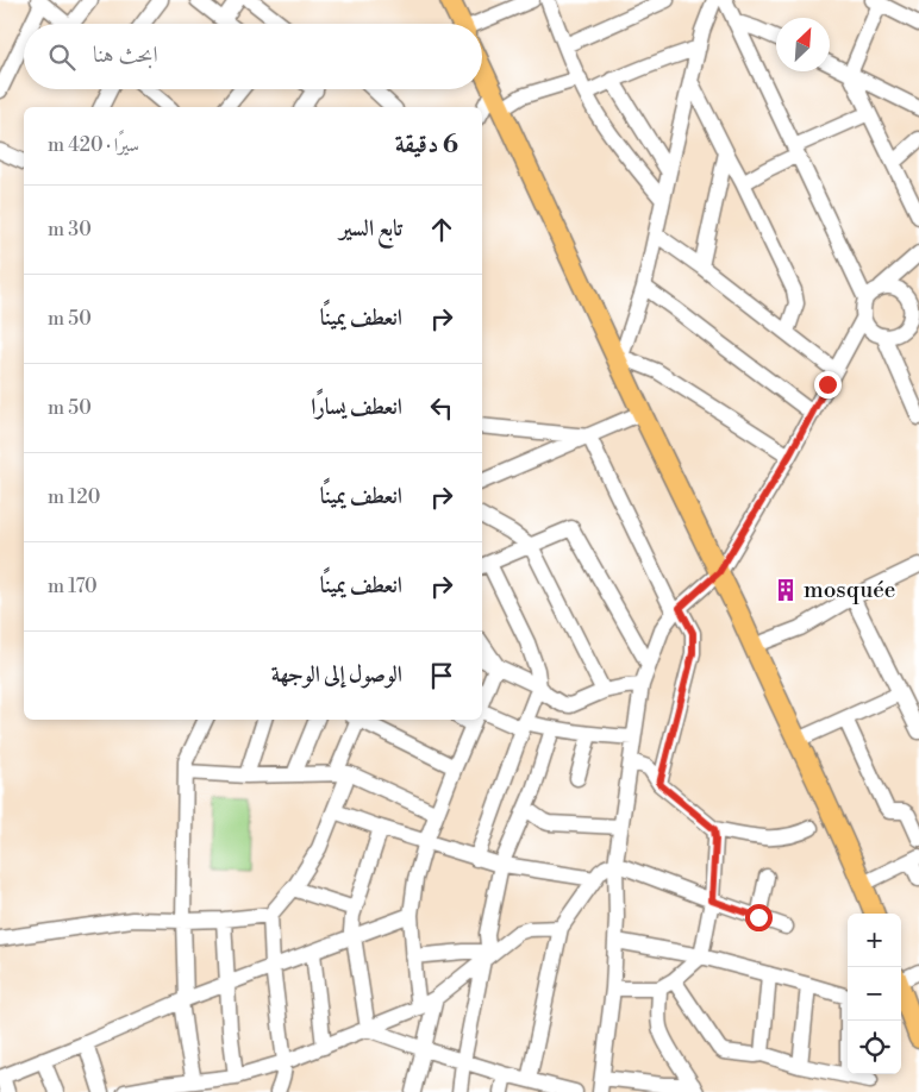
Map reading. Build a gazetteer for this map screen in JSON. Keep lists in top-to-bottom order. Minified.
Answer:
{"places":{"building":["mosquée"]},"north":"top right","page":{"search":"ابحث هنا","heading":["6 دقيقة","سيرًا · 420 m"],"list":[["تابع السير","30 m"],["انعطف يمينًا","50 m"],["انعطف يسارًا","50 m"],["انعطف يمينًا","120 m"],["انعطف يمينًا","170 m"],"الوصول إلى الوجهة"],"map_buttons":["+","−"]}}
